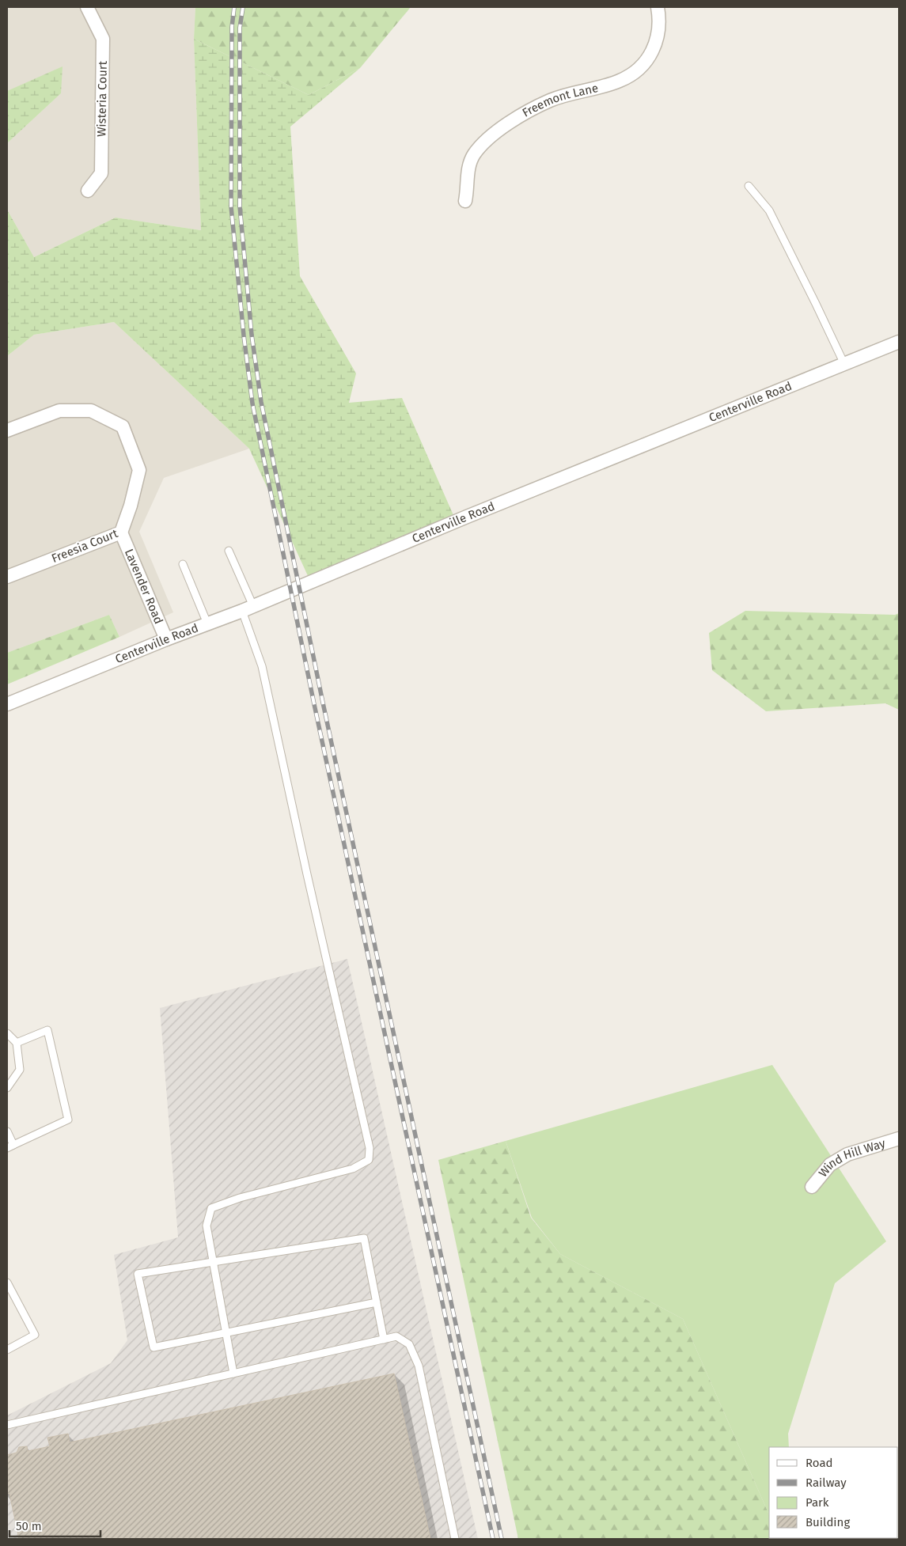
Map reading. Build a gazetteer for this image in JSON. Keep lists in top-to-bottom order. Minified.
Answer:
{"streets":{"street":["Wisteria Court","Freemont Lane","Centerville Road","Freesia Court","Lavender Road","Wind Hill Way"]},"crossings":[["Centerville Road","Lavender Road"],["Freesia Court","Lavender Road"]],"legend":["Road","Railway","Park","Building"],"scale_bar":"50 m"}
